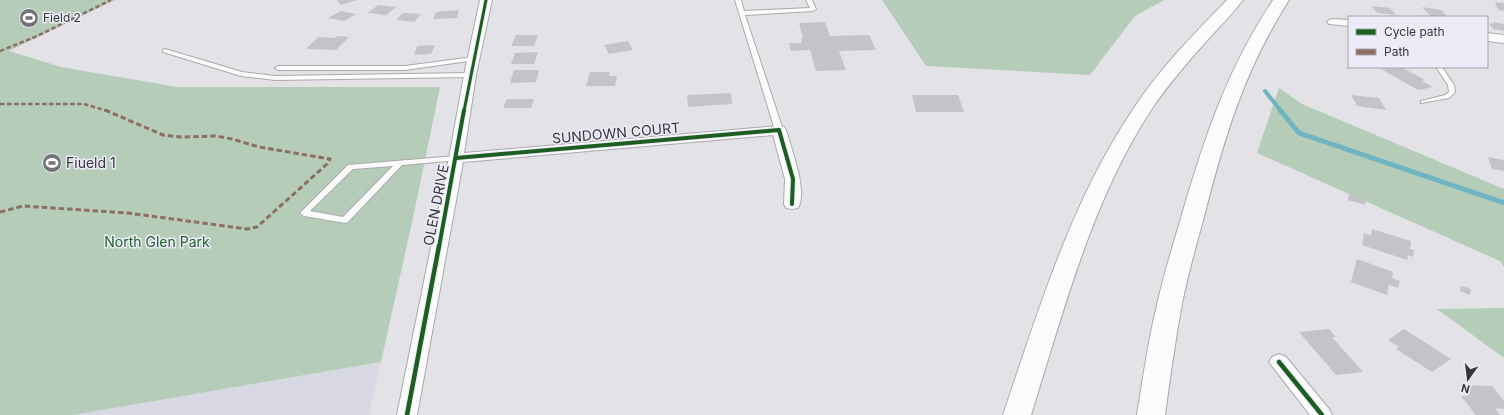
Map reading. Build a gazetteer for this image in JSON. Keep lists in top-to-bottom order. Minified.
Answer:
{"streets":{"street":["SUNDOWN COURT","OLEN DRIVE"]},"crossings":[["SUNDOWN COURT","OLEN DRIVE"]],"parks":["North Glen Park"],"places":{"sports":["Field 2","Fiueld 1"]},"legend":["Cycle path","Path"],"north":"bottom"}
